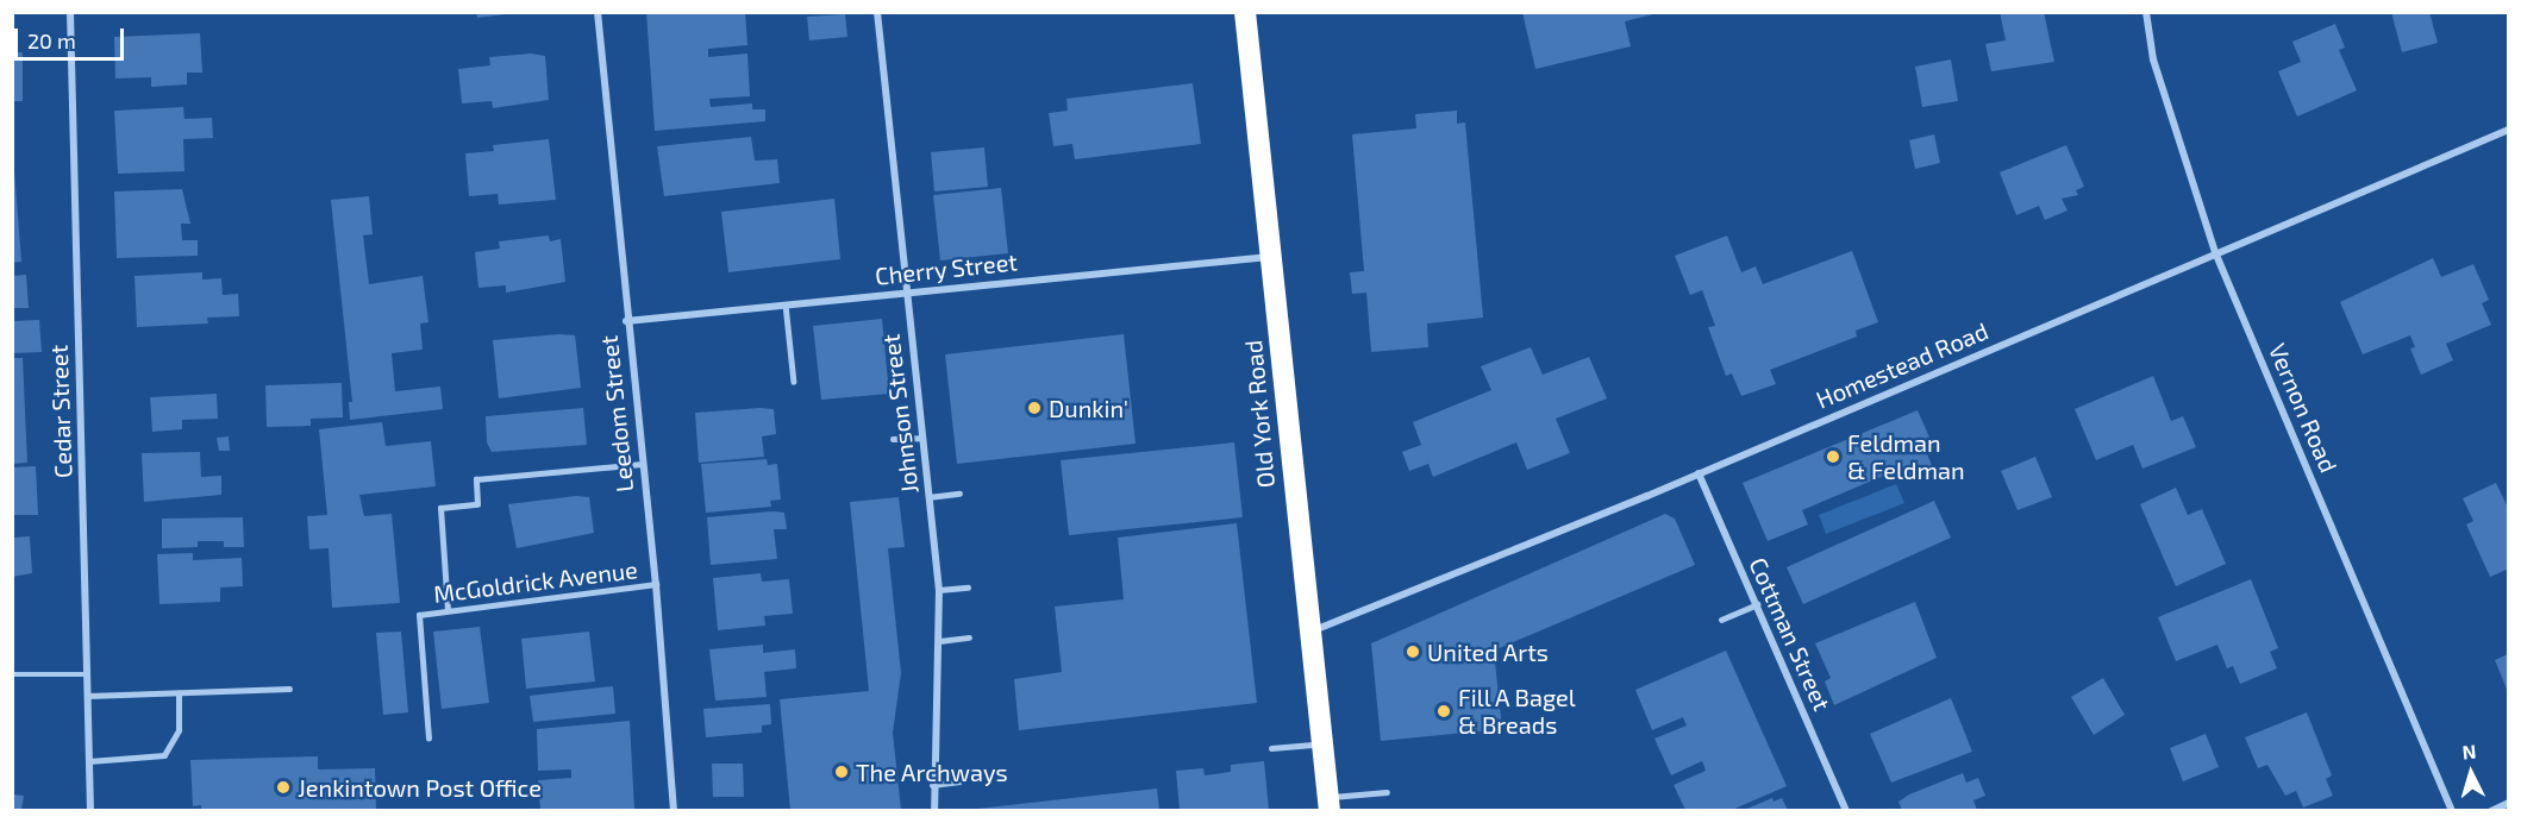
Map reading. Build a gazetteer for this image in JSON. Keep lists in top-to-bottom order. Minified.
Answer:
{"streets":{"highway":["Old York Road"],"street":["Cherry Street","Homestead Road","Vernon Road","Cedar Street","Leedom Street","Johnson Street","Cottman Street"],"lane":["McGoldrick Avenue"]},"crossings":[["Cherry Street","Leedom Street"],["Cherry Street","Johnson Street"],["Cherry Street","Old York Road"],["Homestead Road","Vernon Road"],["Homestead Road","Old York Road"],["Homestead Road","Cottman Street"],["Leedom Street","McGoldrick Avenue"]],"places":["Dunkin'","Feldman & Feldman","United Arts","Fill A Bagel & Breads","The Archways","Jenkintown Post Office"],"scale_bar":"20 m","north":"top"}
